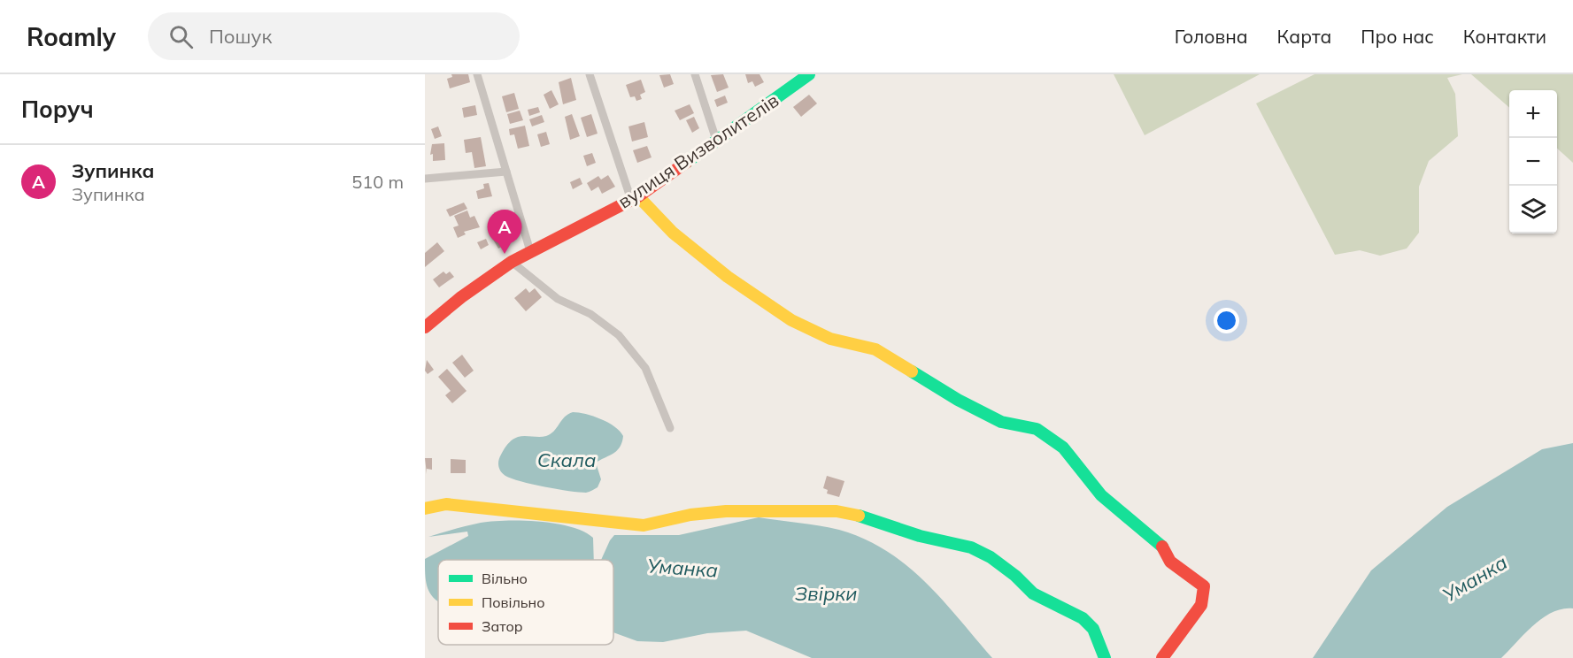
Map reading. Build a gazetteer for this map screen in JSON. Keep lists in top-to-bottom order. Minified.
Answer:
{"streets":{"street":["вулиця Визволителів"]},"water":["Скала","Уманка","Звірки"],"legend":["Вільно","Повільно","Затор"],"page":{"header":"Roamly","search":"Пошук","nav":["Головна","Карта","Про нас","Контакти"],"heading":"Поруч","map_buttons":["+","−"],"list":[{"mark":"A","name":"Зупинка","note":"Зупинка","value":"510 m"}],"pins":"A"}}
